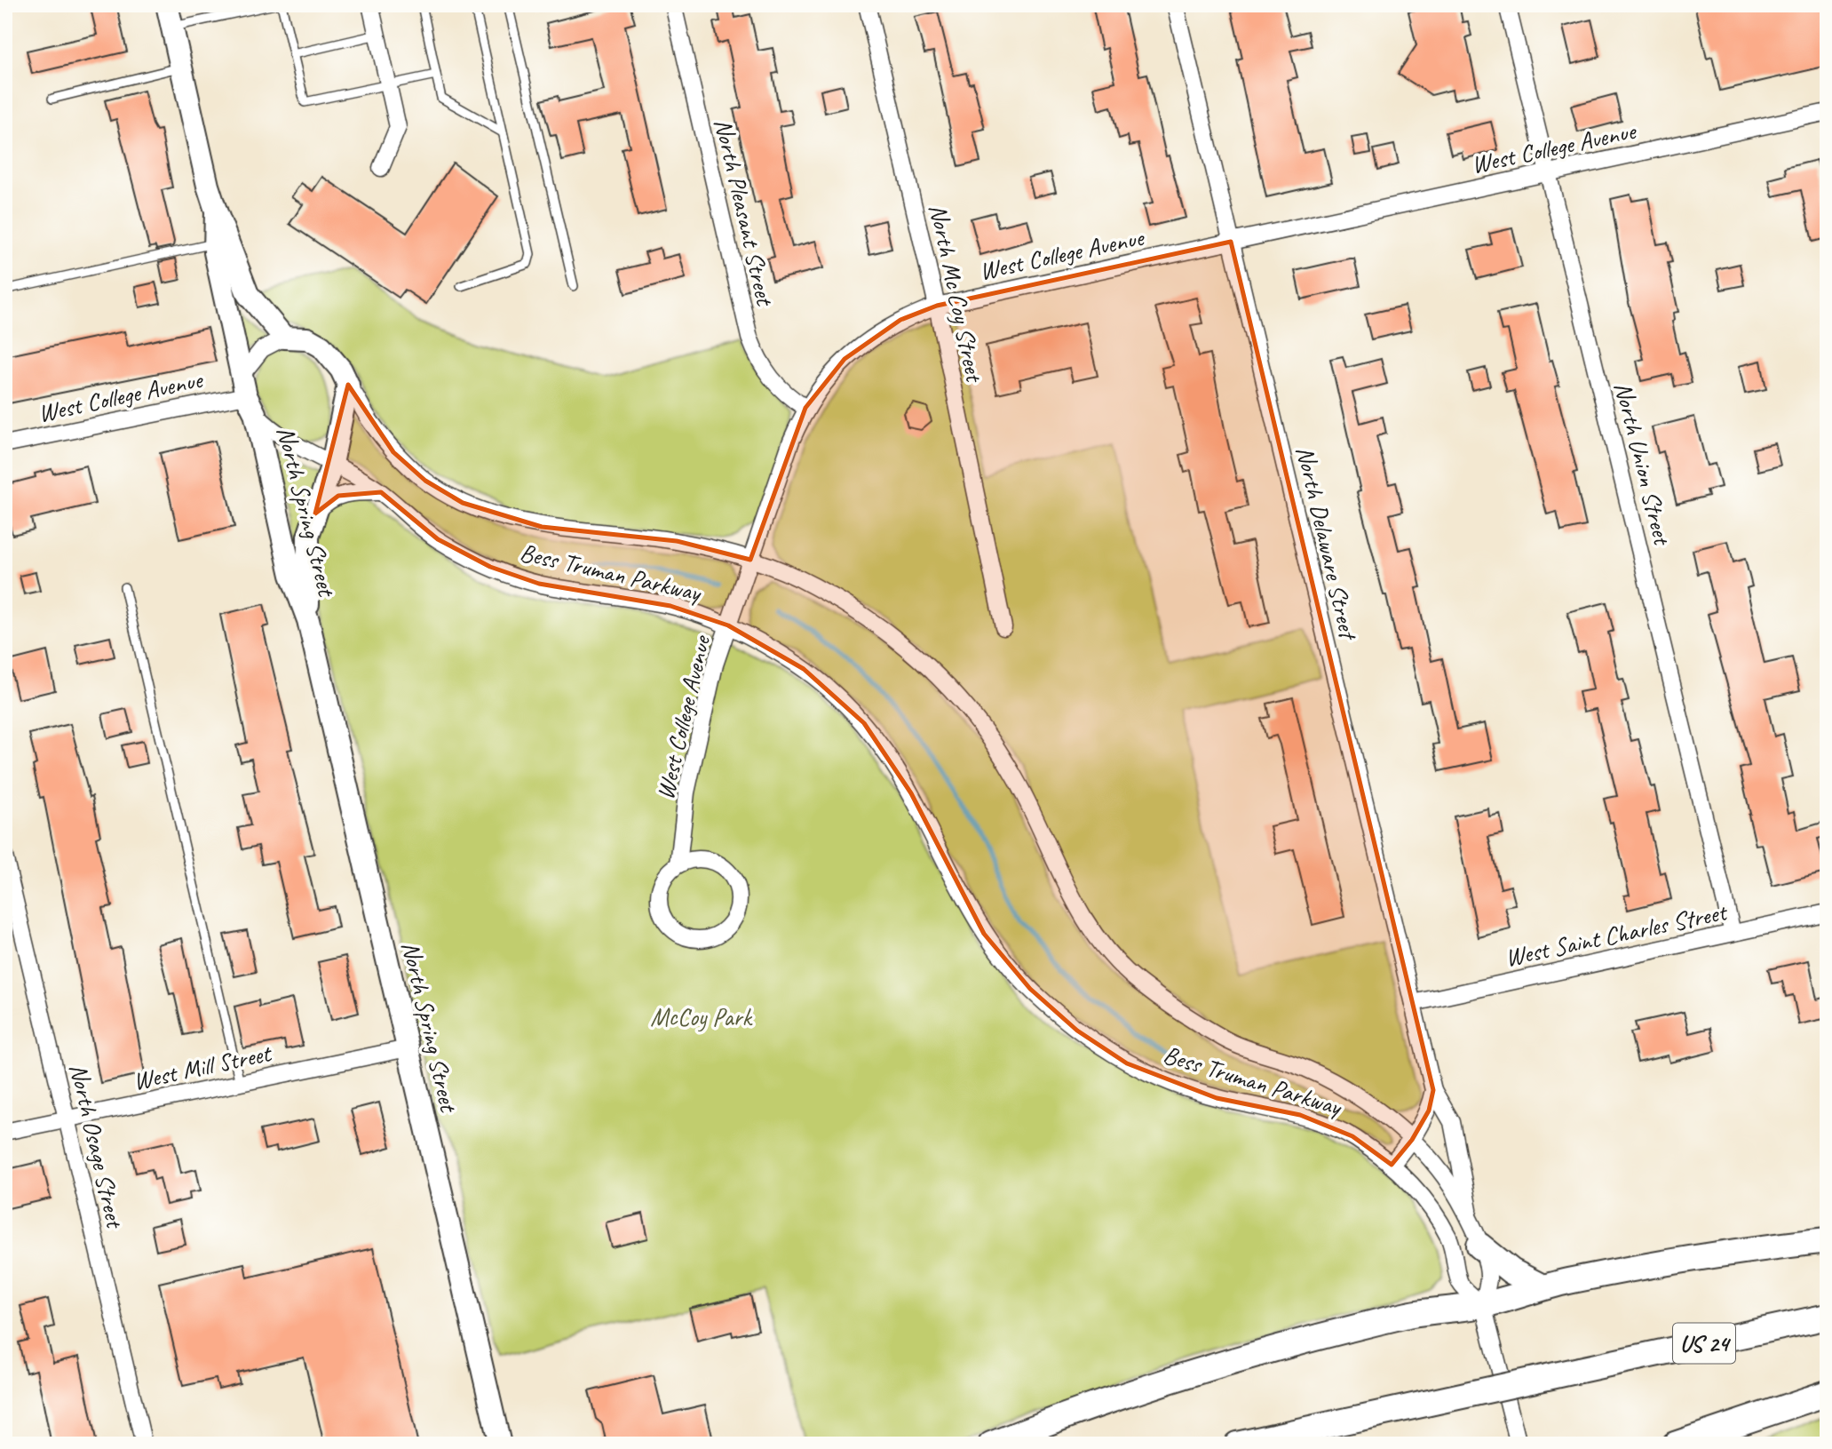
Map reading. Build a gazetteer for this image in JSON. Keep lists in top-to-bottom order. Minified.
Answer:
{"streets":{"main road":["US 24"],"street":["West College Avenue","North Pleasant Street","North Mc Coy Street","North Union Street","North Spring Street","North Delaware Street","Bess Truman Parkway","West Saint Charles Street","West Mill Street","North Osage Street"]},"crossings":[["West College Avenue","North Pleasant Street"],["West College Avenue","North Mc Coy Street"],["West College Avenue","North Union Street"],["West College Avenue","North Spring Street"],["West College Avenue","North Delaware Street"],["West College Avenue","Bess Truman Parkway"],["North Union Street","West Saint Charles Street"],["North Spring Street","Bess Truman Parkway"],["North Spring Street","West Mill Street"],["North Delaware Street","Bess Truman Parkway"],["North Delaware Street","West Saint Charles Street"],["West Mill Street","North Osage Street"]],"parks":["McCoy Park"]}
